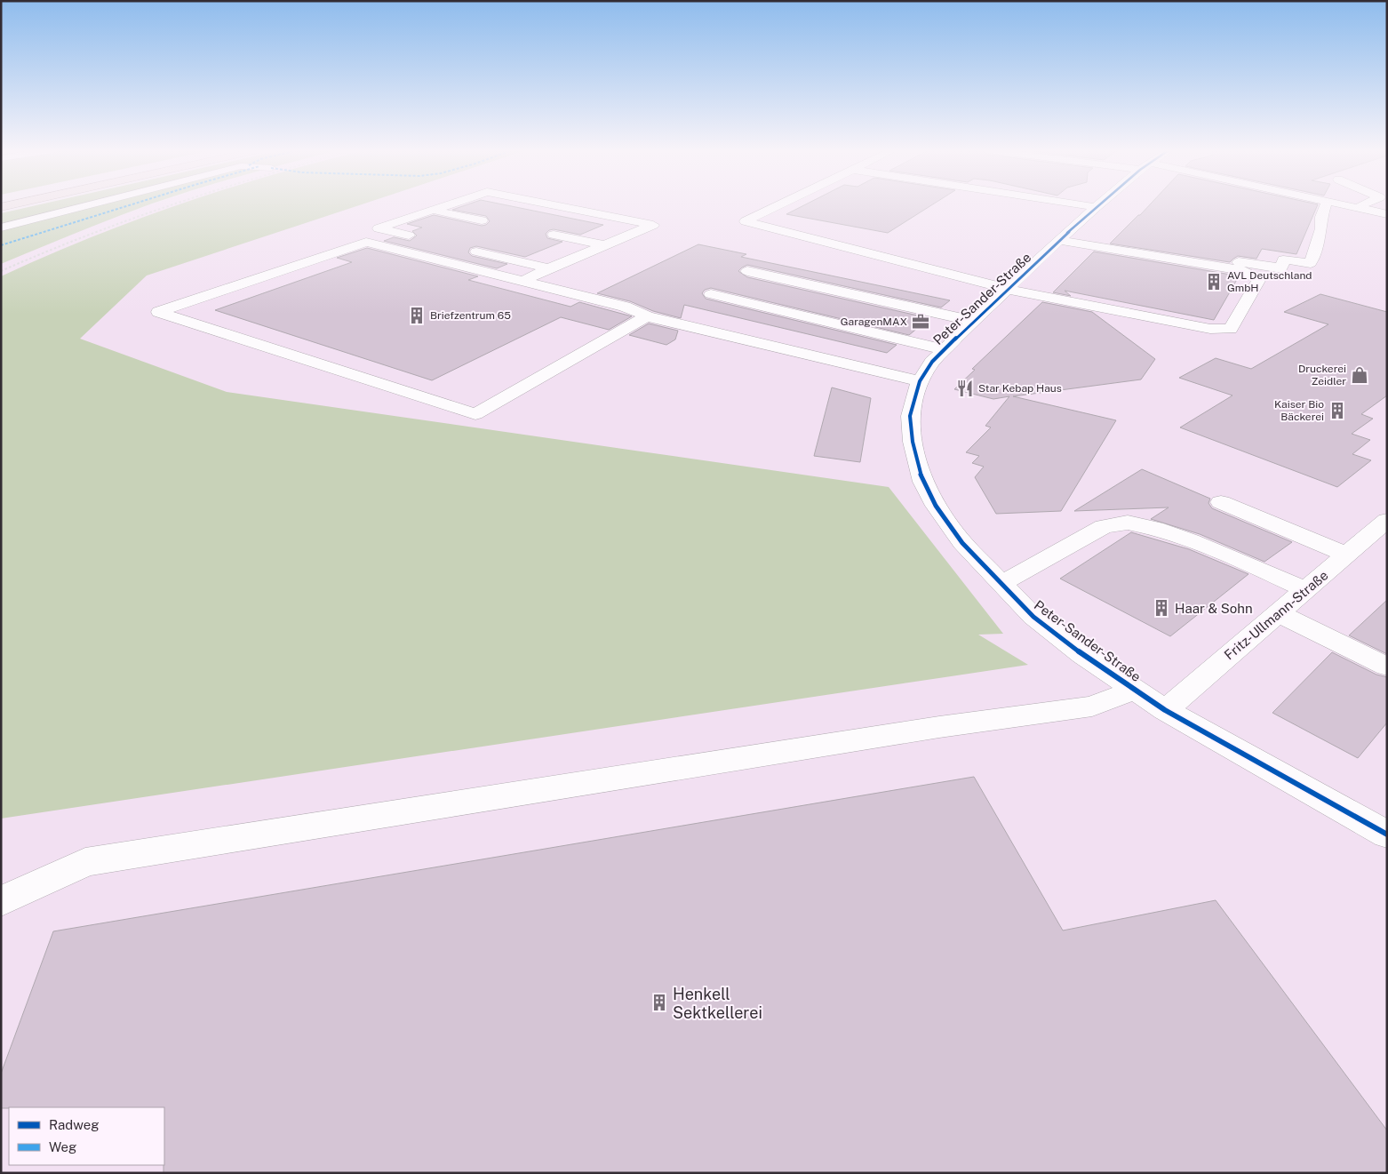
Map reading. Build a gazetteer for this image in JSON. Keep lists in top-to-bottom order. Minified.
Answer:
{"streets":{"street":["Peter-Sander-Straße","Fritz-Ullmann-Straße"]},"crossings":[["Peter-Sander-Straße","Fritz-Ullmann-Straße"]],"places":{"building":["AVL Deutschland GmbH","Briefzentrum 65","Kaiser Bio Bäckerei","Haar & Sohn","Henkell Sektkellerei"],"office":["GaragenMAX"],"shop":["Druckerei Zeidler"],"restaurant":["Star Kebap Haus"]},"legend":["Radweg","Weg"]}
